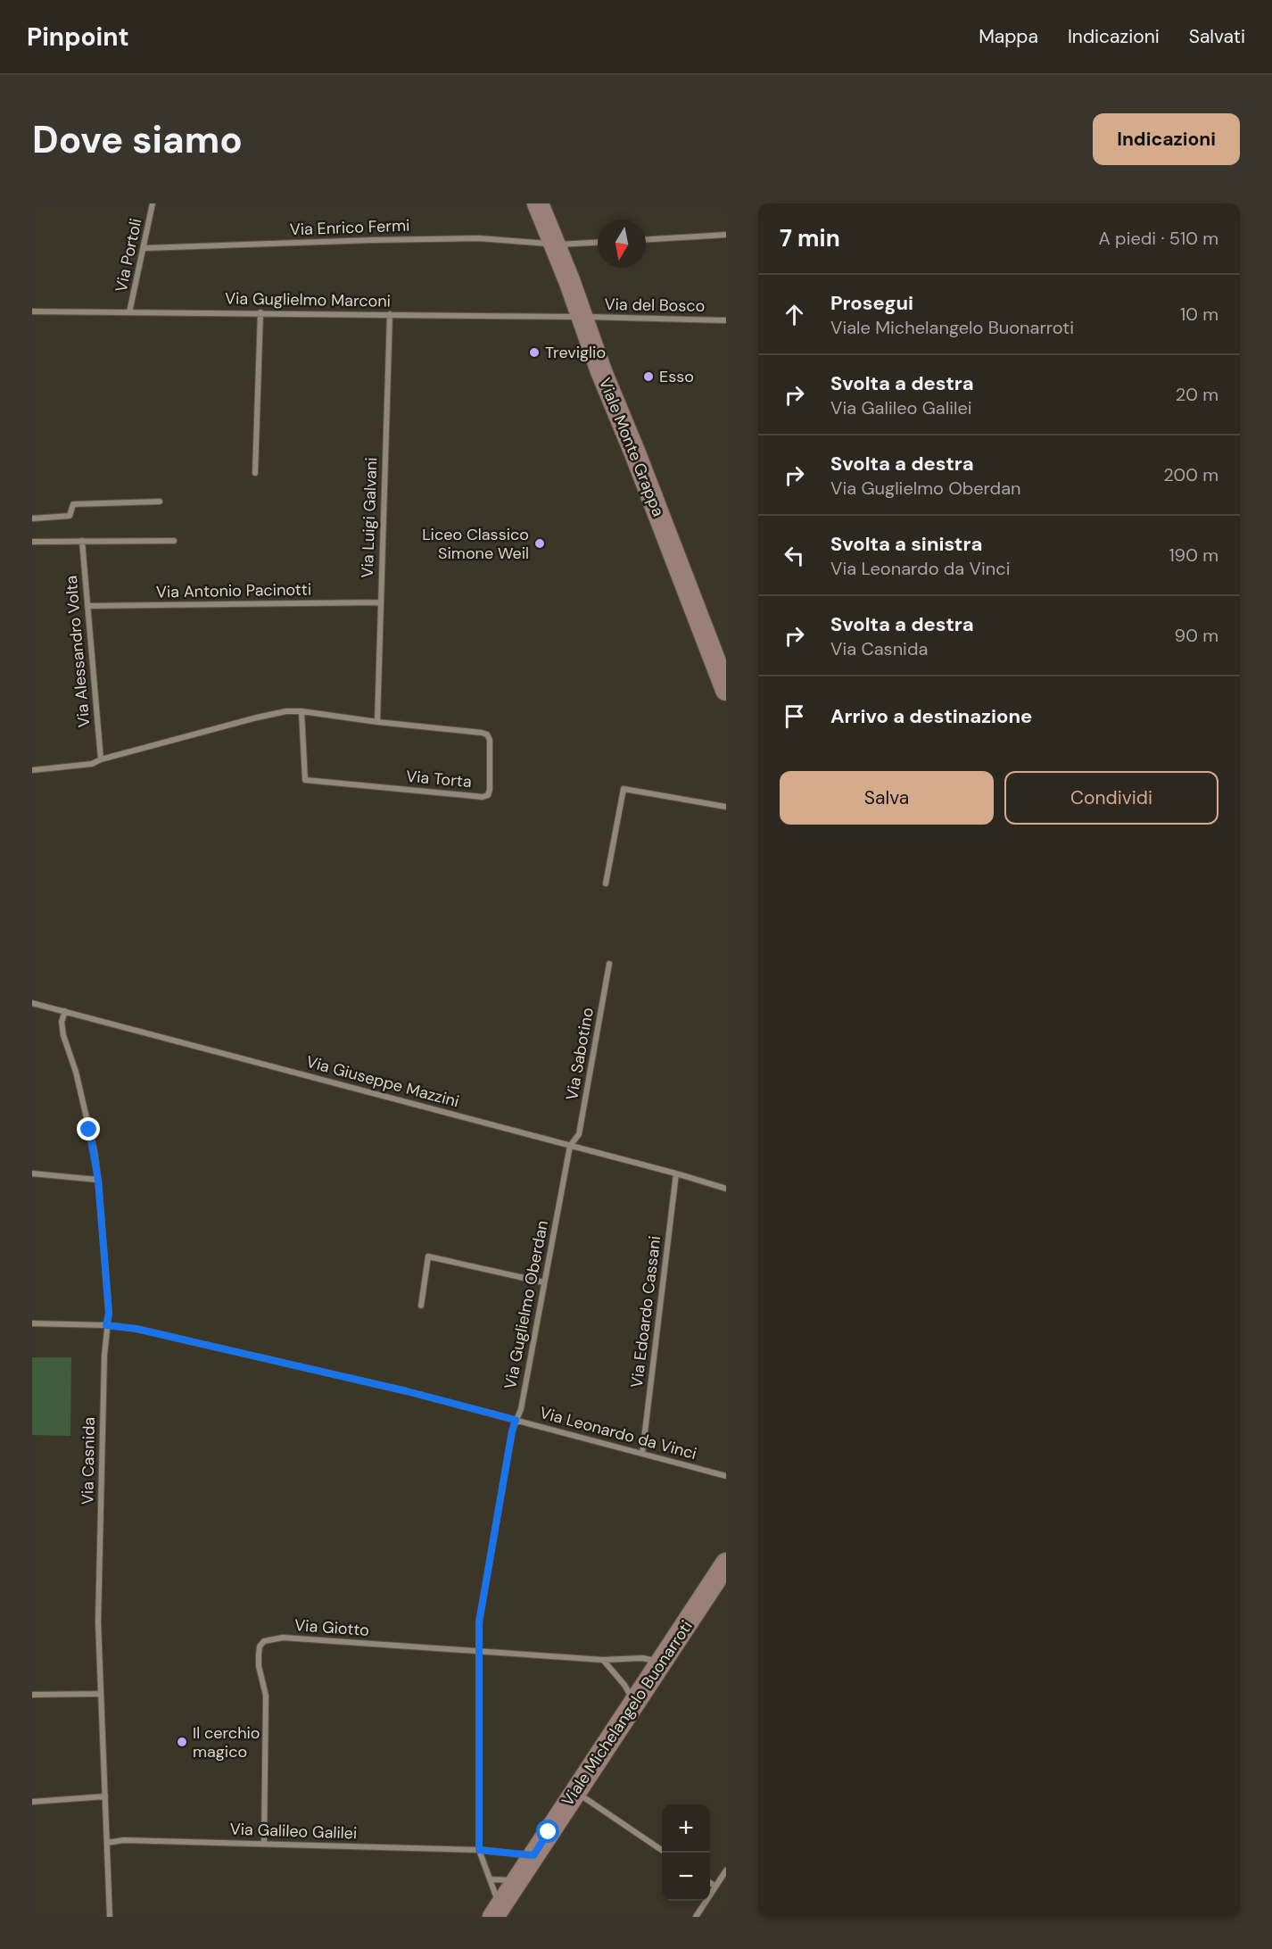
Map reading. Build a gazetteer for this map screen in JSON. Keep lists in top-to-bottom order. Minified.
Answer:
{"streets":{"main road":["Viale Monte Grappa","Viale Michelangelo Buonarroti"],"street":["Via Enrico Fermi","Via Portoli","Via Guglielmo Marconi","Via del Bosco","Via Luigi Galvani","Via Antonio Pacinotti","Via Alessandro Volta","Via Torta","Via Sabotino","Via Giuseppe Mazzini","Via Guglielmo Oberdan","Via Edoardo Cassani","Via Leonardo da Vinci","Via Casnida","Via Giotto","Via Galileo Galilei"]},"crossings":[["Via Enrico Fermi","Via Portoli"],["Via Enrico Fermi","Viale Monte Grappa"],["Via Portoli","Via Guglielmo Marconi"],["Via Guglielmo Marconi","Via del Bosco"],["Via Guglielmo Marconi","Viale Monte Grappa"],["Via Guglielmo Marconi","Via Luigi Galvani"],["Via del Bosco","Viale Monte Grappa"],["Via Luigi Galvani","Via Antonio Pacinotti"],["Via Luigi Galvani","Via Torta"],["Via Antonio Pacinotti","Via Alessandro Volta"],["Via Alessandro Volta","Via Torta"],["Via Sabotino","Via Giuseppe Mazzini"],["Via Sabotino","Via Guglielmo Oberdan"],["Via Giuseppe Mazzini","Via Guglielmo Oberdan"],["Via Giuseppe Mazzini","Via Edoardo Cassani"],["Via Giuseppe Mazzini","Via Casnida"],["Via Guglielmo Oberdan","Via Leonardo da Vinci"],["Via Guglielmo Oberdan","Via Giotto"],["Via Guglielmo Oberdan","Via Galileo Galilei"],["Via Edoardo Cassani","Via Leonardo da Vinci"],["Via Leonardo da Vinci","Via Casnida"],["Via Casnida","Via Galileo Galilei"],["Via Giotto","Viale Michelangelo Buonarroti"],["Via Giotto","Via Galileo Galilei"],["Viale Michelangelo Buonarroti","Via Galileo Galilei"]],"places":["Treviglio","Esso","Liceo Classico Simone Weil","Il cerchio magico"],"north":"bottom","page":{"header":"Pinpoint","nav":["Mappa","Indicazioni","Salvati"],"buttons":["Indicazioni",["Salva","Condividi"]],"title":"Dove siamo","heading":["7 min","A piedi · 510 m"],"list":[["Prosegui","Viale Michelangelo Buonarroti","10 m"],["Svolta a destra","Via Galileo Galilei","20 m"],["Svolta a destra","Via Guglielmo Oberdan","200 m"],["Svolta a sinistra","Via Leonardo da Vinci","190 m"],["Svolta a destra","Via Casnida","90 m"],"Arrivo a destinazione"],"map_buttons":["+","−"]}}
